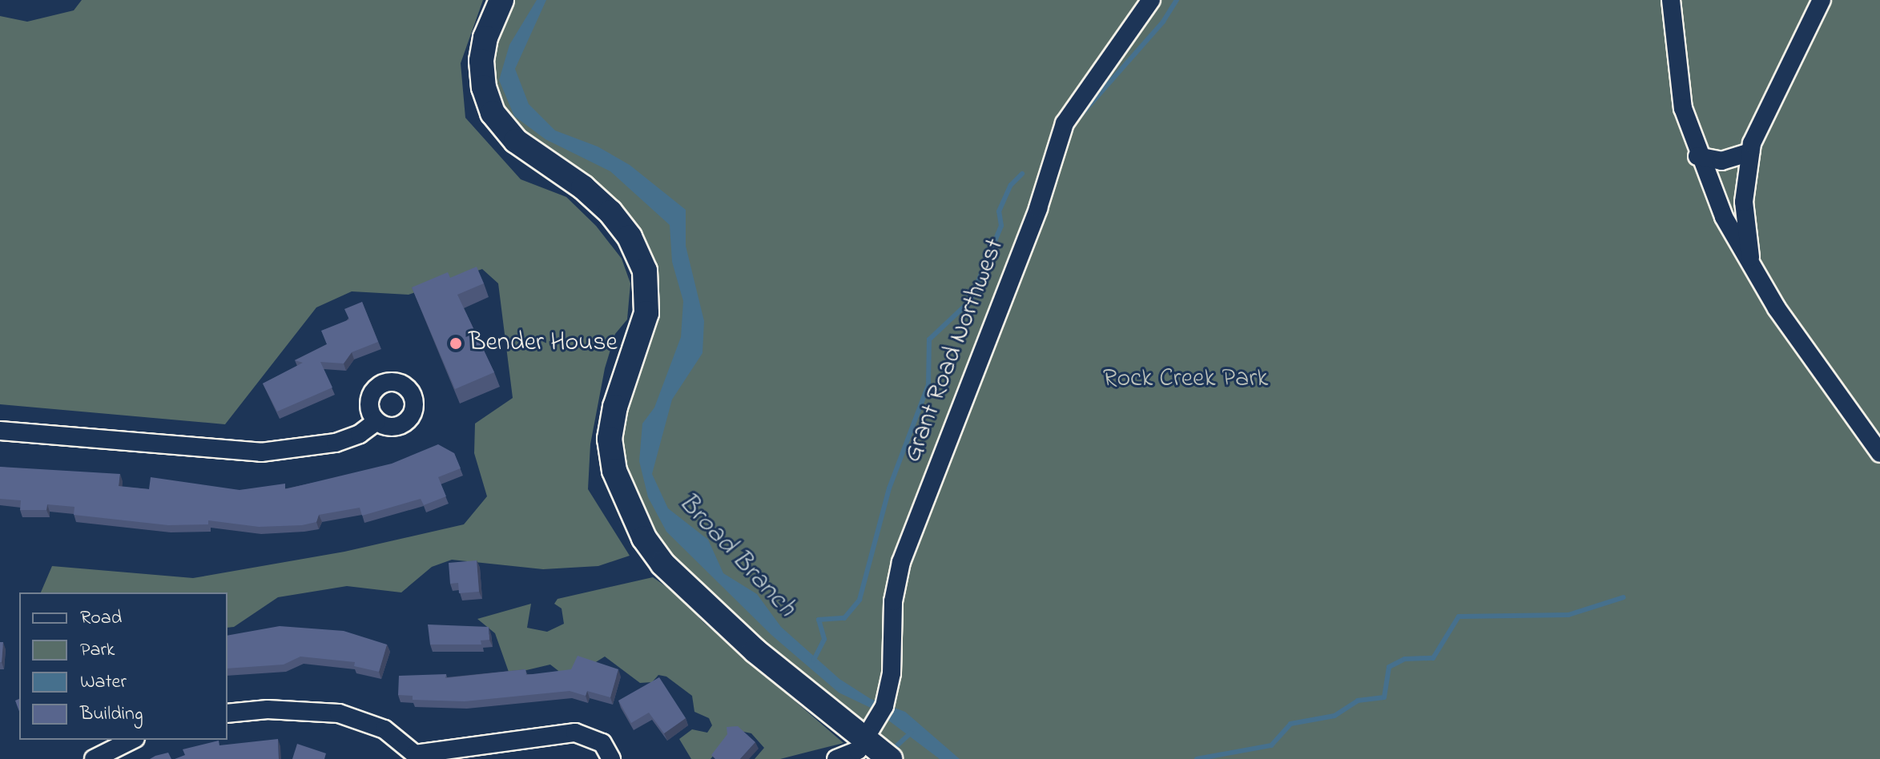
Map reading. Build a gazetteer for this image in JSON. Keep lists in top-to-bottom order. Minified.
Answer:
{"streets":{"street":["Grant Road Northwest"]},"water":["Broad Branch"],"parks":["Rock Creek Park"],"places":["Bender House"],"legend":["Road","Park","Water","Building"]}
